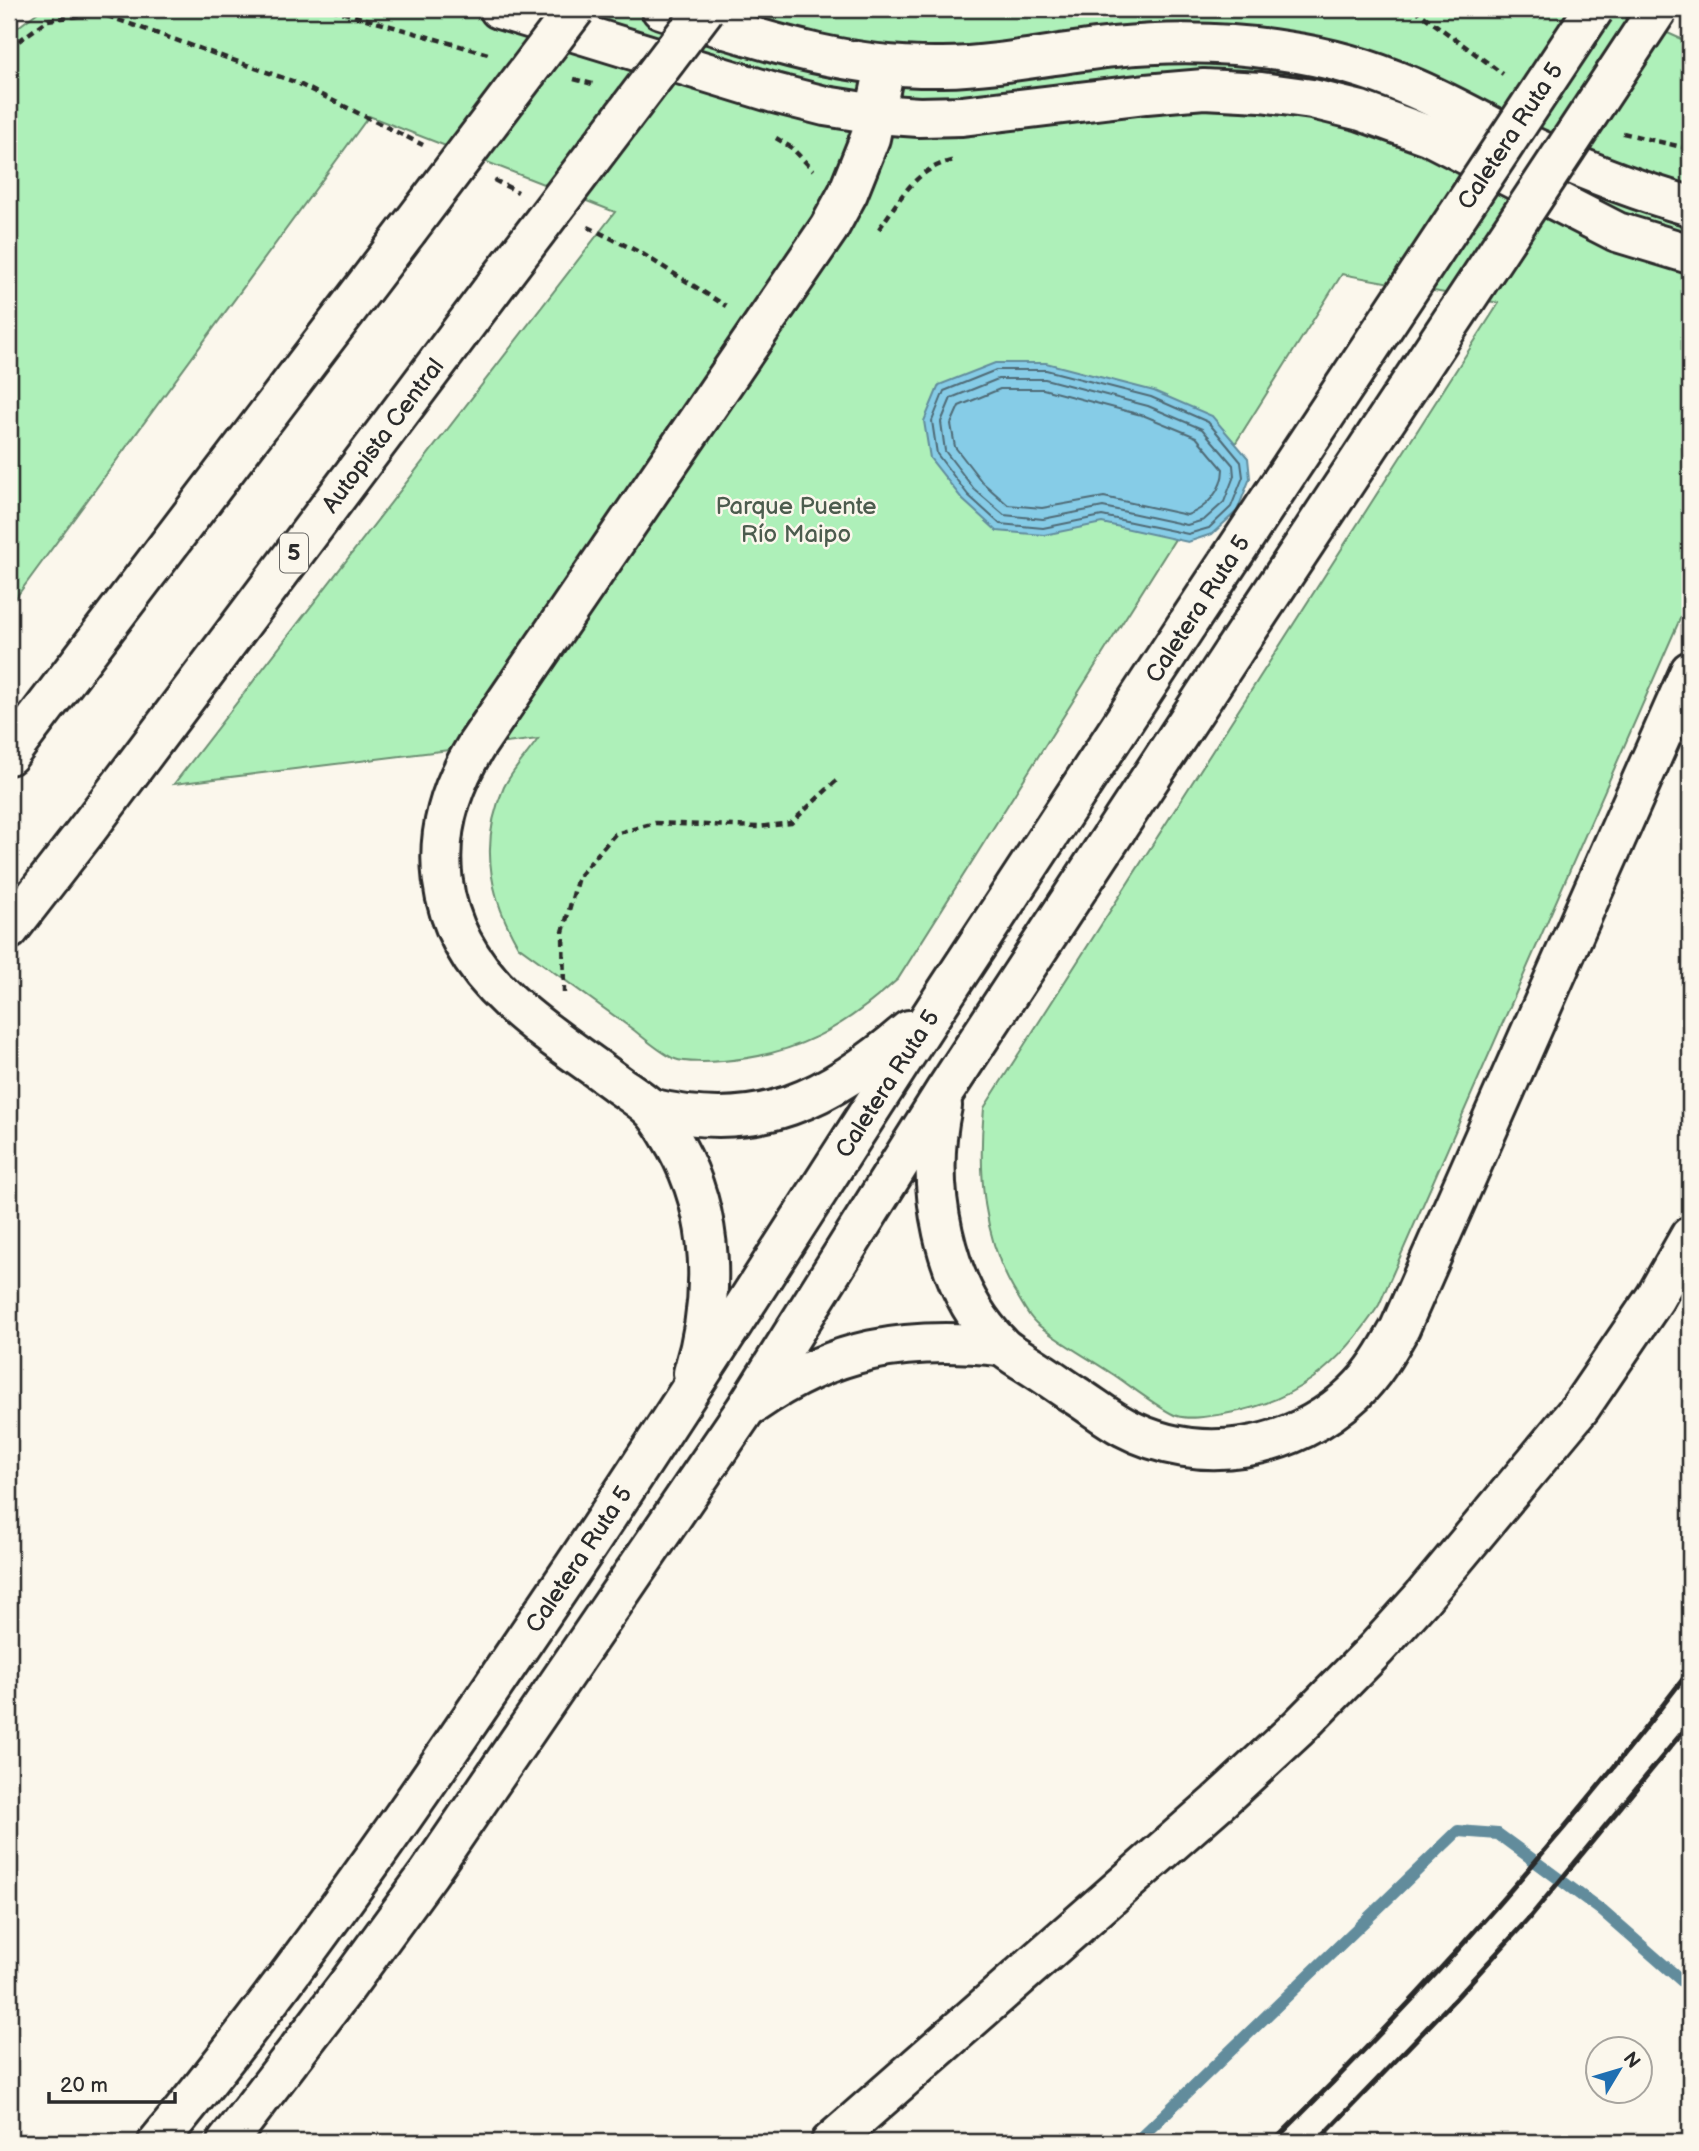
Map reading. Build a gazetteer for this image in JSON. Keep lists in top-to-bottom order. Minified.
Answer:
{"streets":{"main road":["Caletera Ruta 5","Autopista Central","5"]},"parks":["Parque Puente Río Maipo"],"scale_bar":"20 m","north":"top right"}
